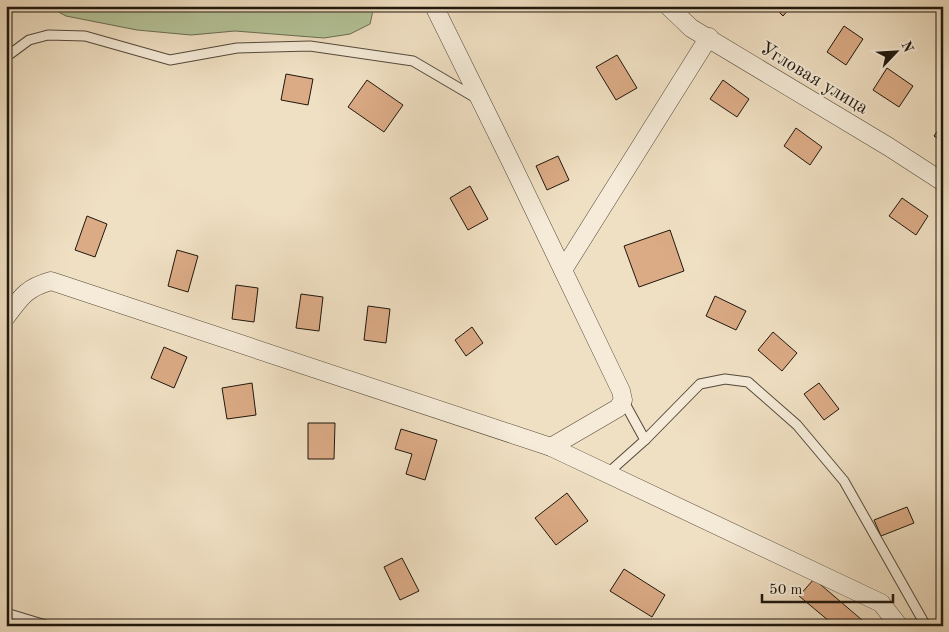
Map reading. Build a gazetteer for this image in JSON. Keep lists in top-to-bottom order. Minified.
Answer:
{"streets":{"street":["Угловая улица"]},"scale_bar":"50 m","north":"top right"}
